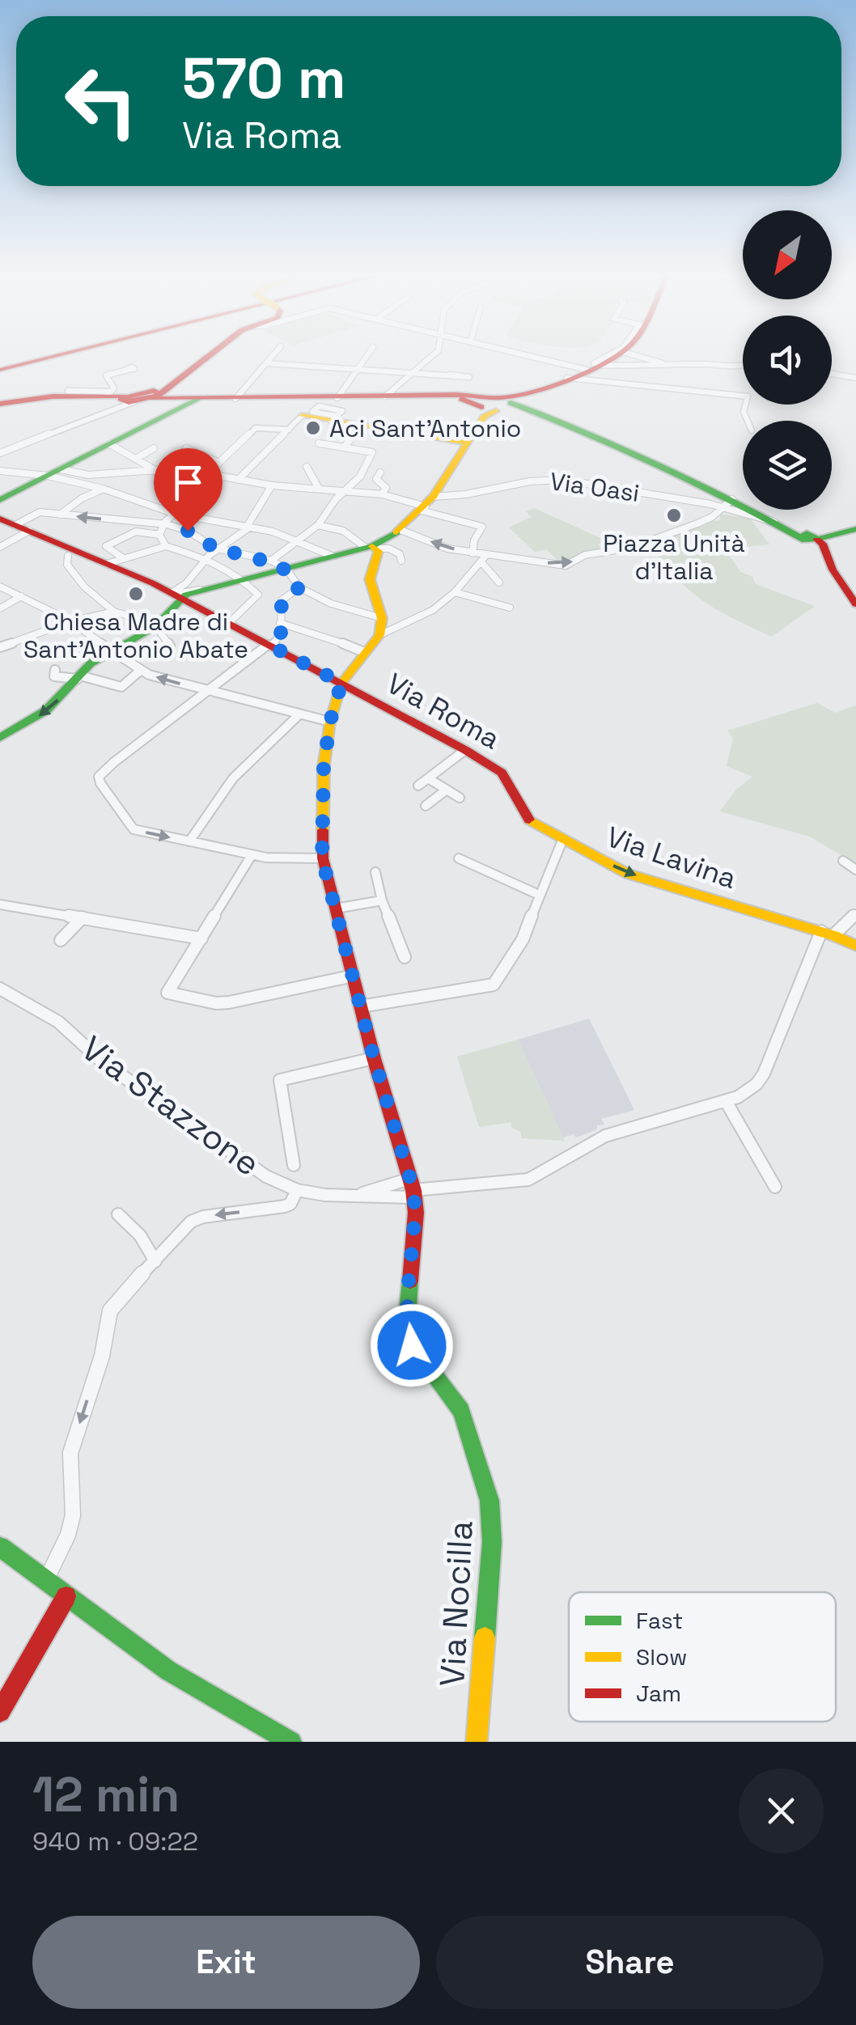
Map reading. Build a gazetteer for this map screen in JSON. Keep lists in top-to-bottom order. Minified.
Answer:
{"streets":{"main road":["Via Roma","Via Lavina","Via Nocilla"],"street":["Via Oasi","Via Stazzone"]},"crossings":[["Via Roma","Via Lavina"],["Via Roma","Via Nocilla"],["Via Stazzone","Via Nocilla"]],"one_way":["Via Lavina"],"places":["Aci Sant'Antonio","Piazza Unità d'Italia","Chiesa Madre di Sant'Antonio Abate"],"legend":["Fast","Slow","Jam"],"north":"bottom left","page":{"turn":["570 m","Via Roma"],"heading":["12 min","940 m · 09:22"],"buttons":["Exit","Share"]}}
